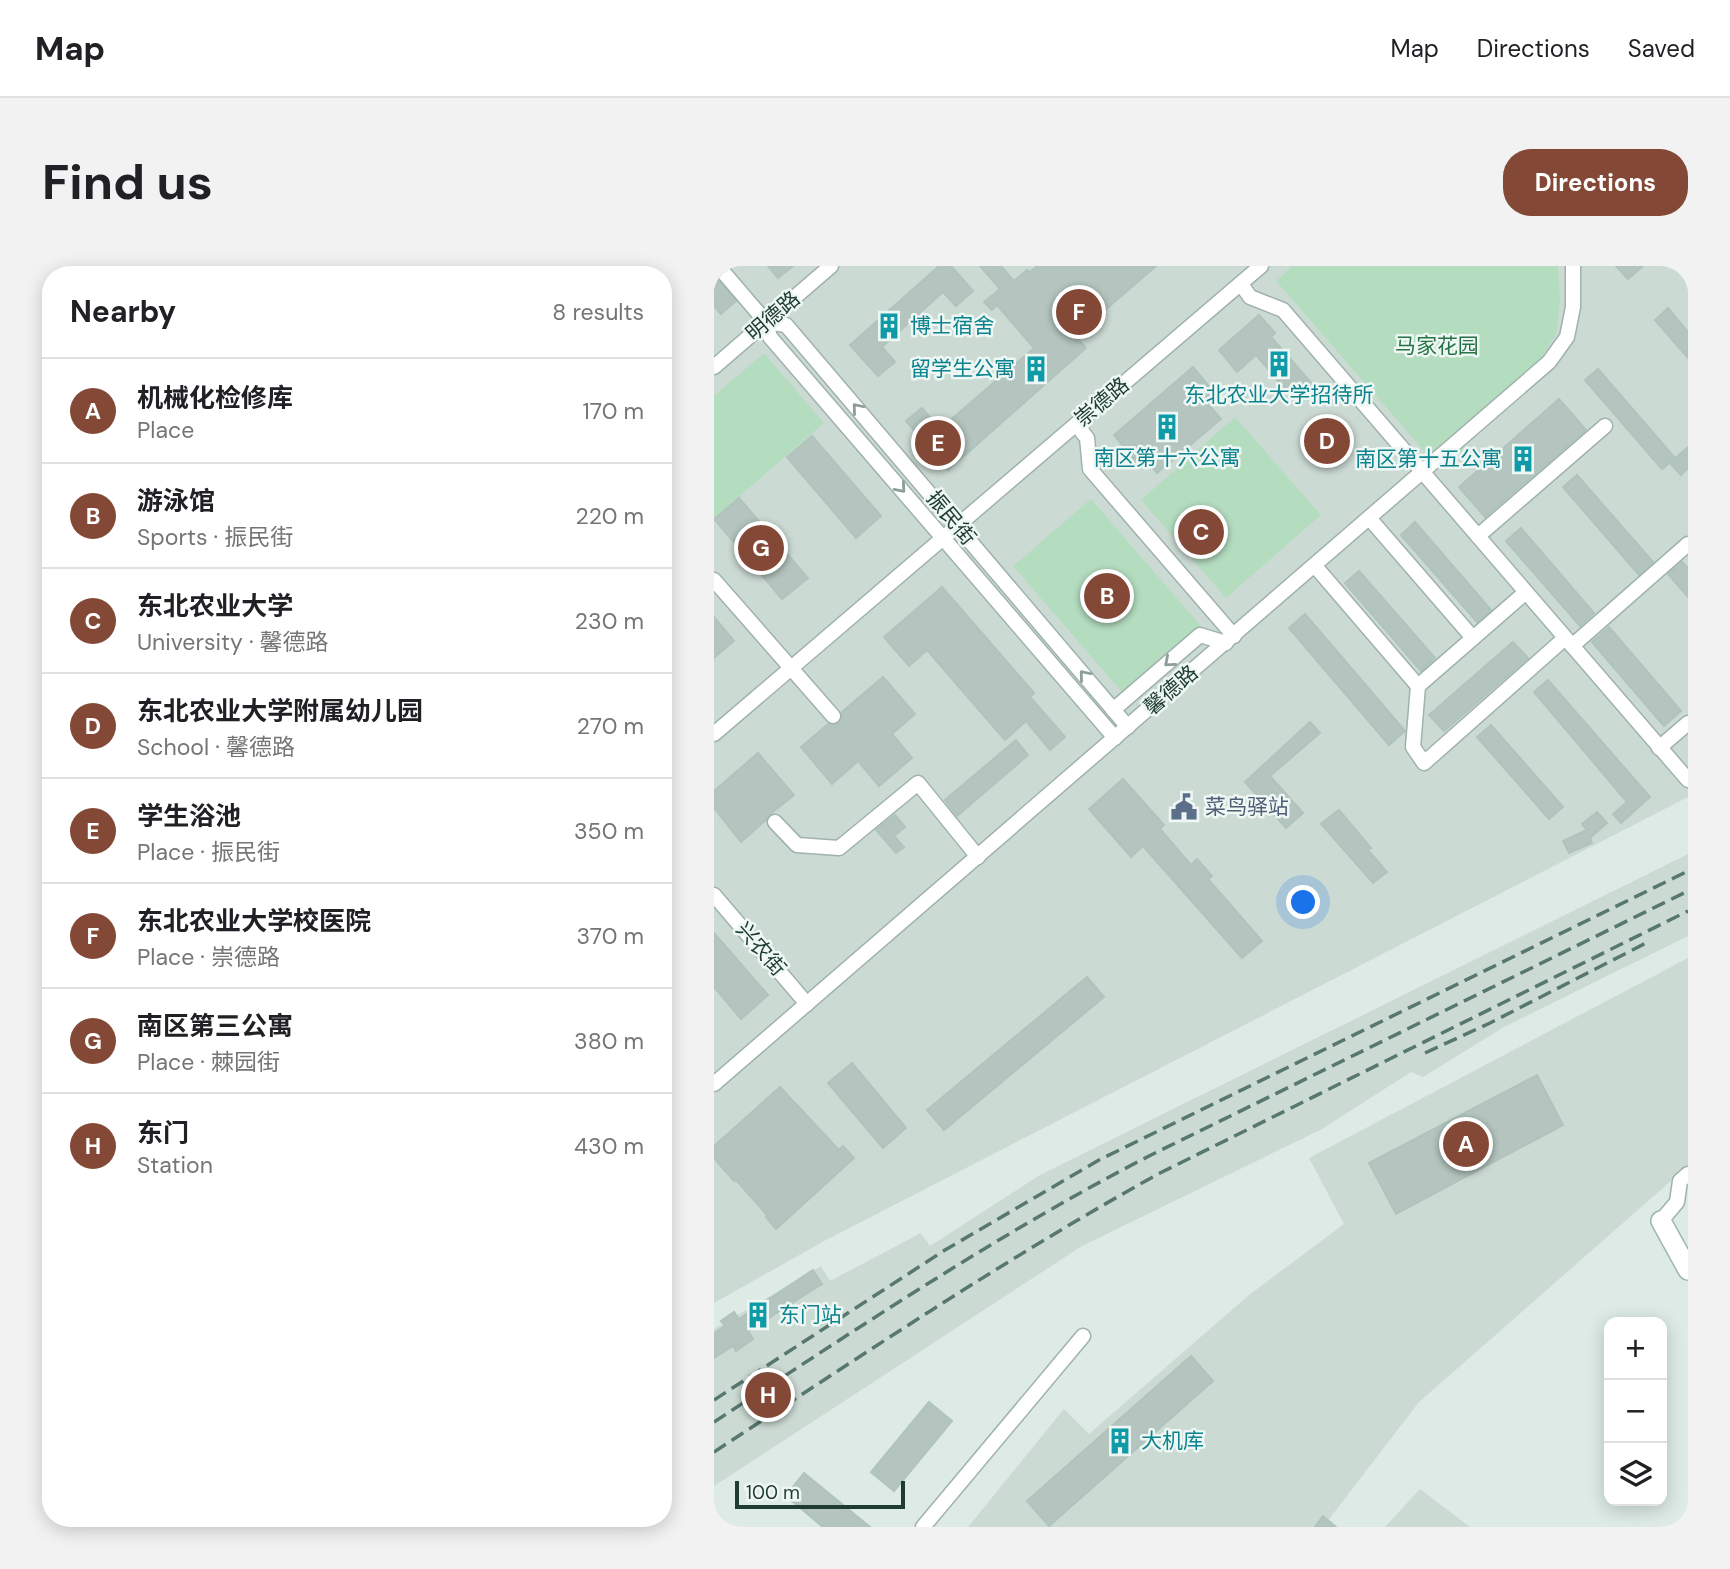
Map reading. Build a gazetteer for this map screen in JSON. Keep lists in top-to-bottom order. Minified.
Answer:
{"streets":{"street":["明德路","崇德路","振民街","馨德路","兴农街"]},"crossings":[["明德路","振民街"],["崇德路","振民街"],["振民街","馨德路"],["馨德路","兴农街"]],"parks":["马家花园"],"places":{"building":["博士宿舍","东北农业大学招待所","留学生公寓","南区第十六公寓","南区第十五公寓","东门站","大机库"],"public building":["菜鸟驿站"]},"scale_bar":"100 m","page":{"header":"Map","nav":["Map","Directions","Saved"],"buttons":"Directions","title":"Find us","heading":["Nearby","8 results"],"pins":["F","D","E","C","G","B","A","H"],"list":[{"mark":"A","name":"机械化检修库","note":"Place","value":"170 m"},{"mark":"B","name":"游泳馆","note":"Sports · 振民街","value":"220 m"},{"mark":"C","name":"东北农业大学","note":"University · 馨德路","value":"230 m"},{"mark":"D","name":"东北农业大学附属幼儿园","note":"School · 馨德路","value":"270 m"},{"mark":"E","name":"学生浴池","note":"Place · 振民街","value":"350 m"},{"mark":"F","name":"东北农业大学校医院","note":"Place · 崇德路","value":"370 m"},{"mark":"G","name":"南区第三公寓","note":"Place · 棘园街","value":"380 m"},{"mark":"H","name":"东门","note":"Station","value":"430 m"}],"map_buttons":["+","−"],"scale":"100 m"}}
